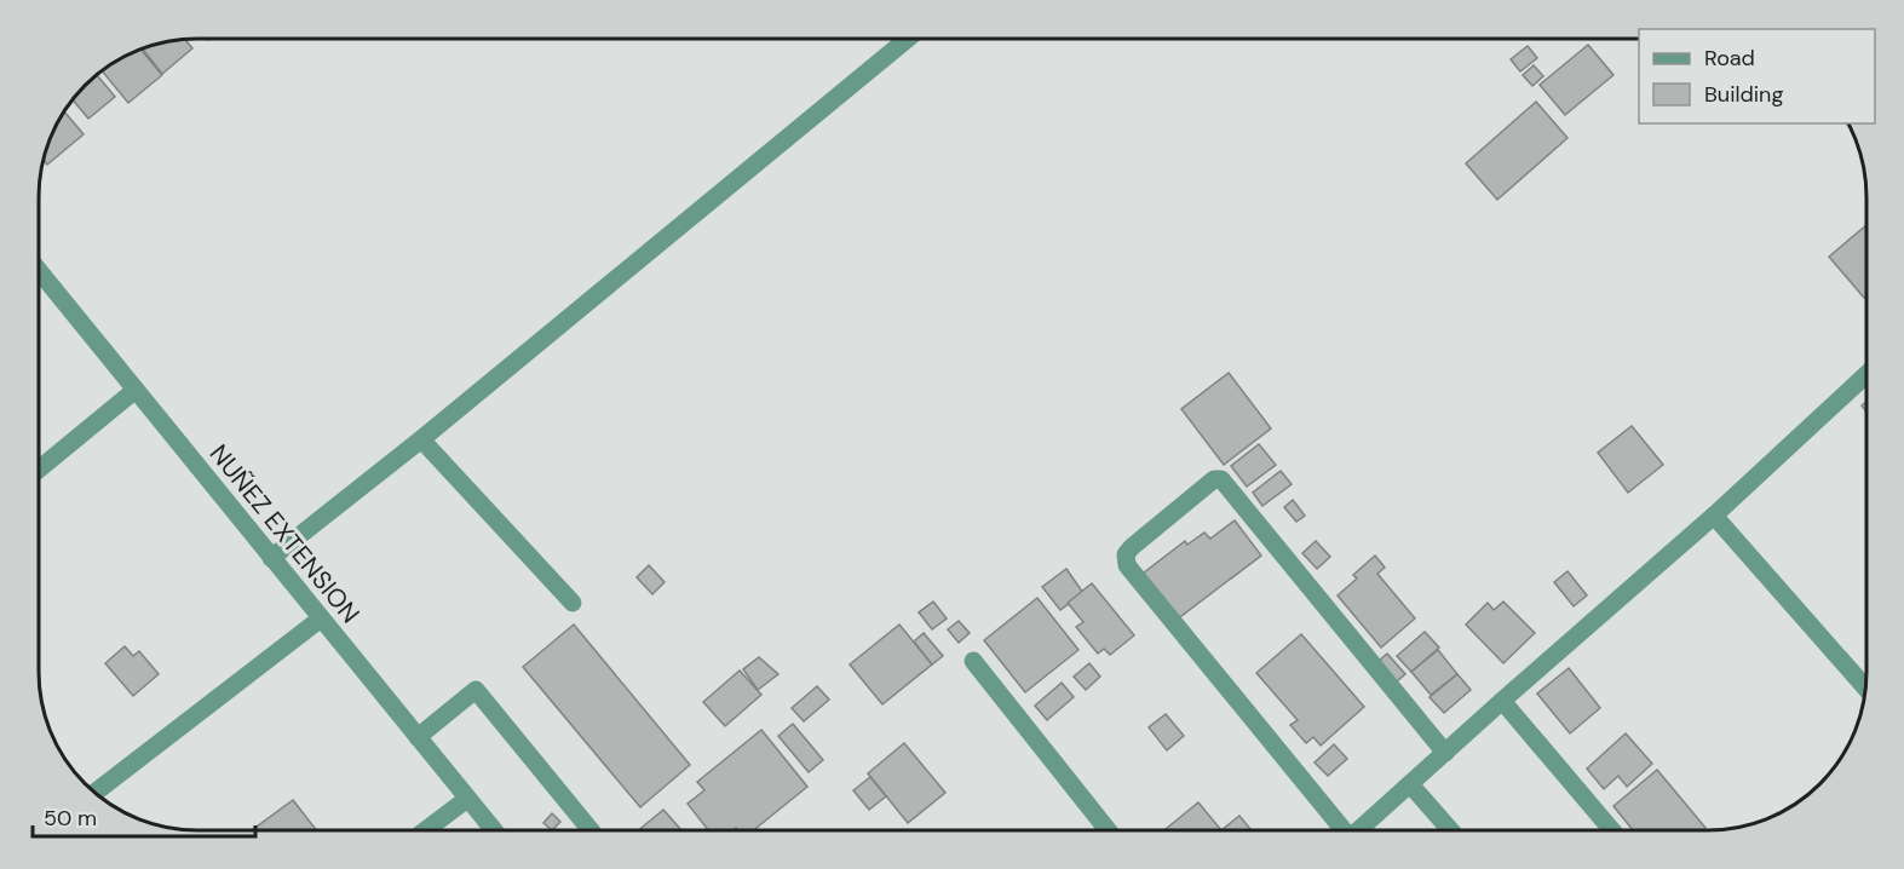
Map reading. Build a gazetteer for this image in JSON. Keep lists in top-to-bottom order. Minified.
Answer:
{"streets":{"street":["NUÑEZ EXTENSION"]},"legend":["Road","Building"],"scale_bar":"50 m"}
